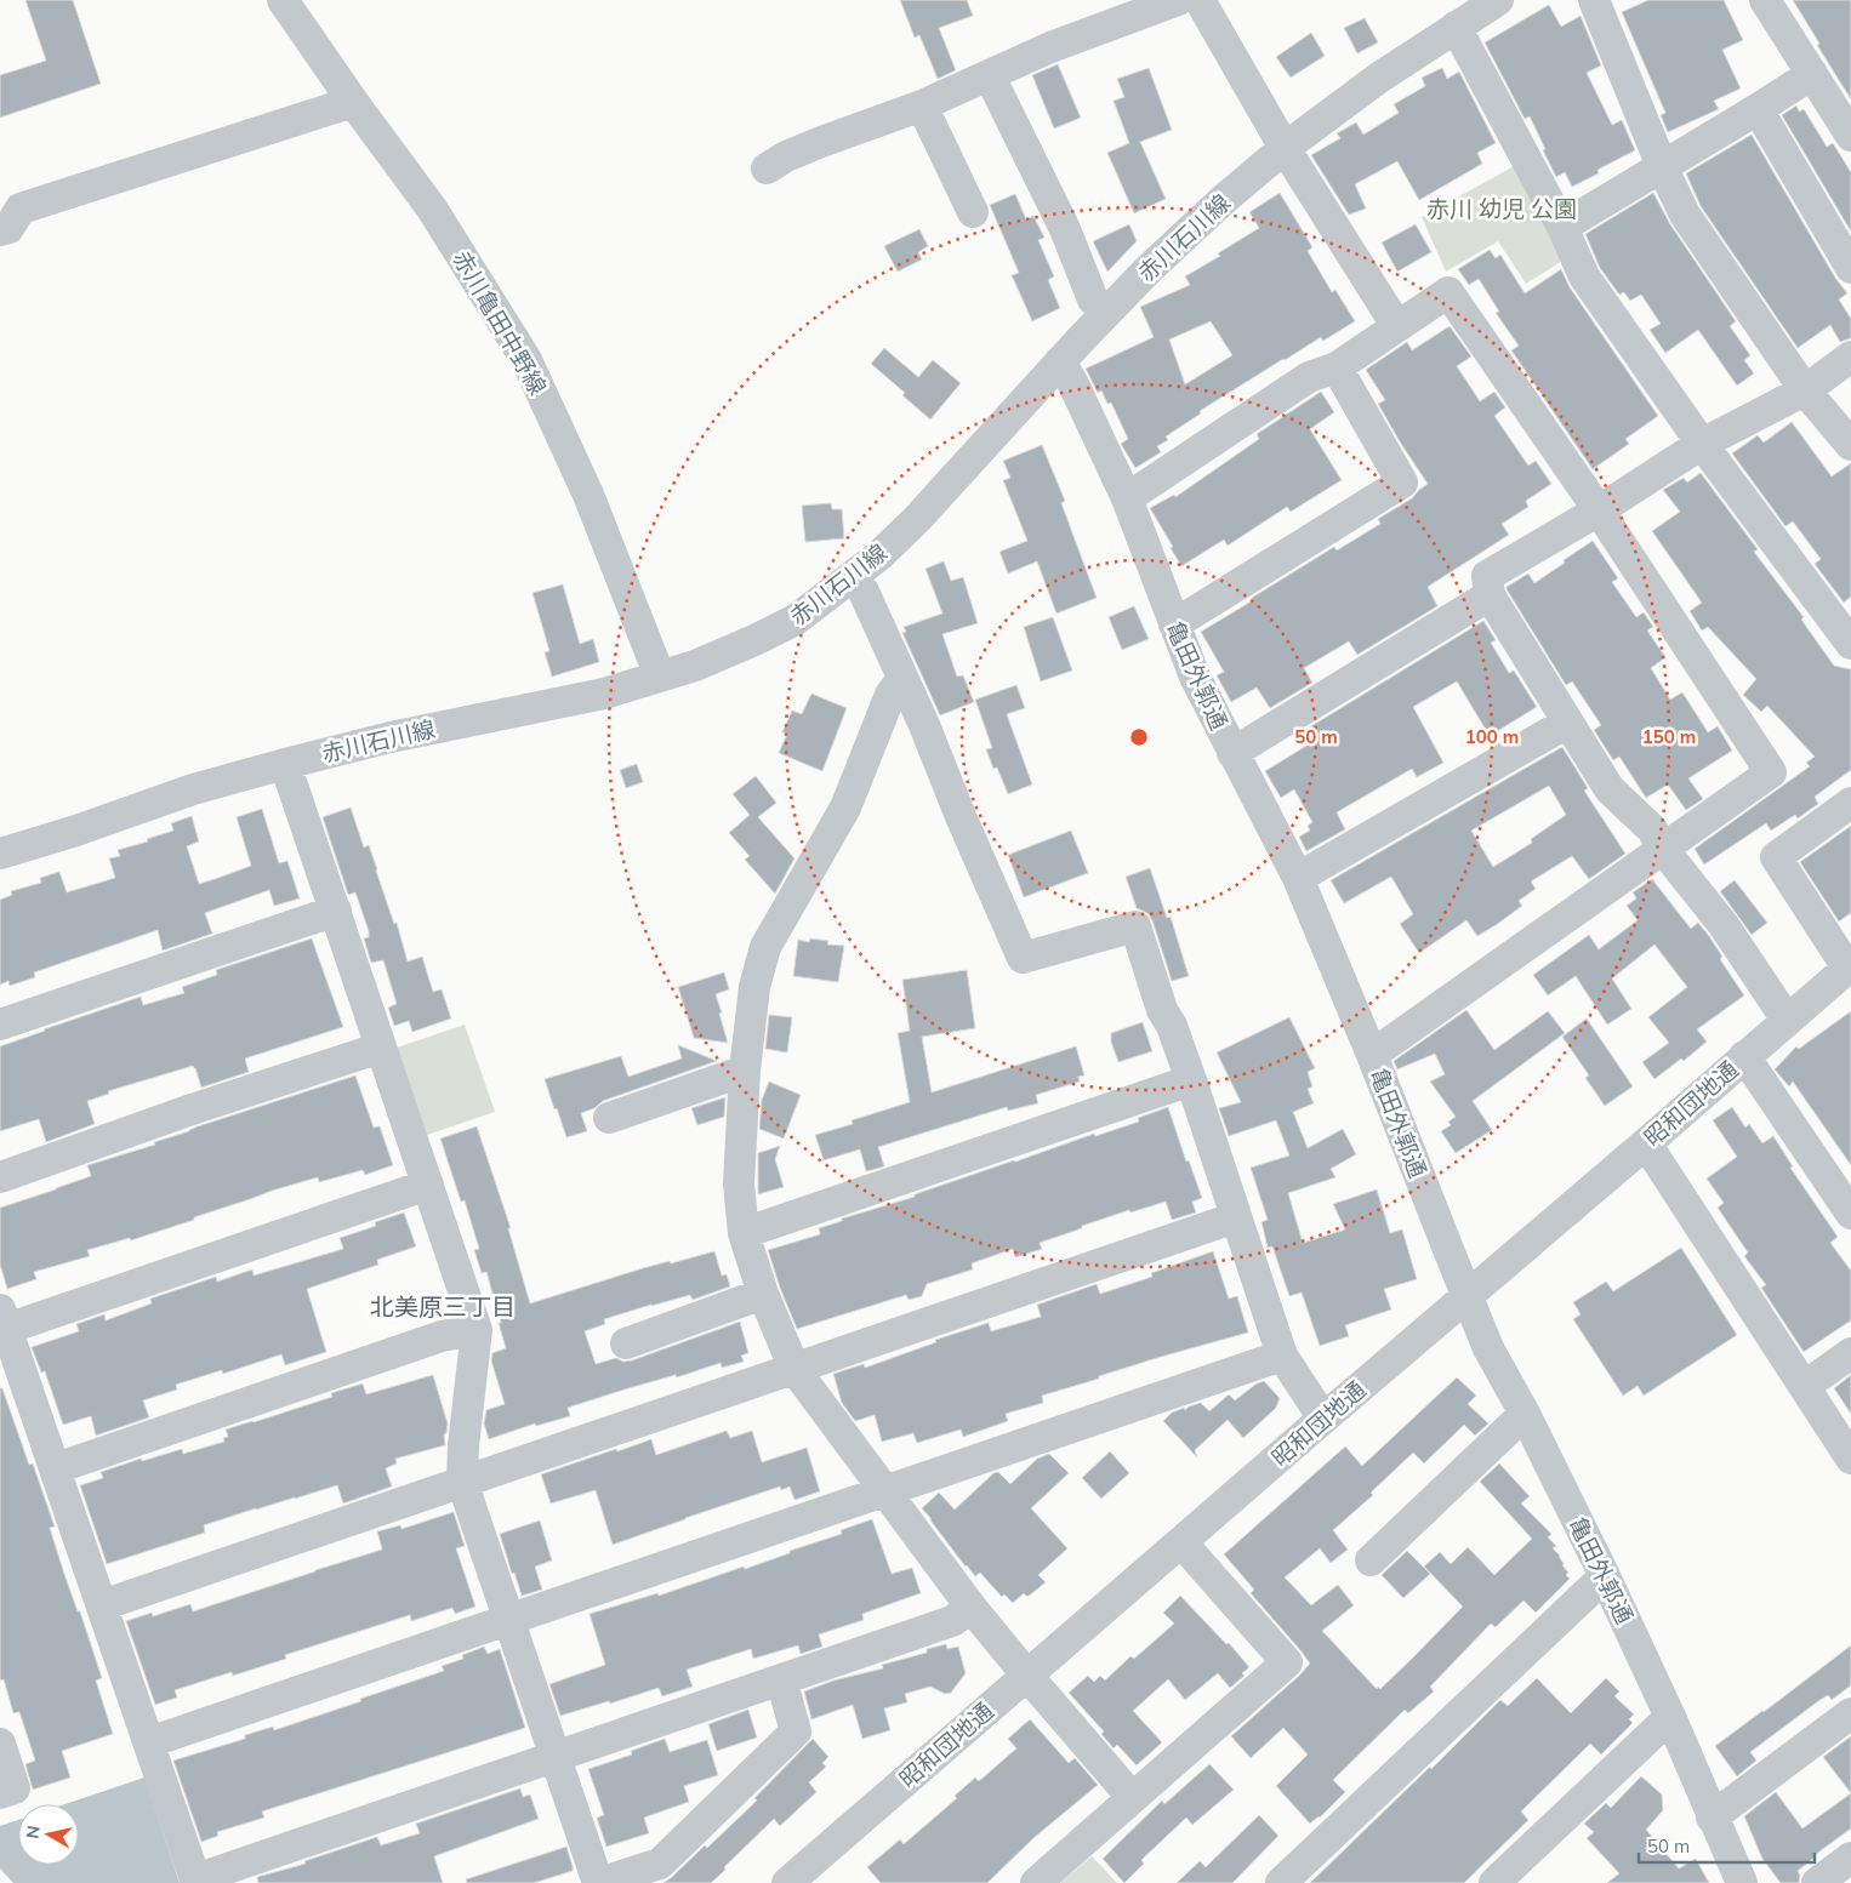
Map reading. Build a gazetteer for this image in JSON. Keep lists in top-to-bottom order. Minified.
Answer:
{"streets":{"street":["赤川石川線","赤川亀田中野線","亀田外郭通","昭和団地通"]},"crossings":[["赤川石川線","赤川亀田中野線"],["赤川石川線","亀田外郭通"],["亀田外郭通","昭和団地通"]],"districts":["北美原三丁目"],"parks":["赤川 幼児 公園"],"scale_bar":"50 m","north":"left","rings":["50 m","100 m","150 m"]}
